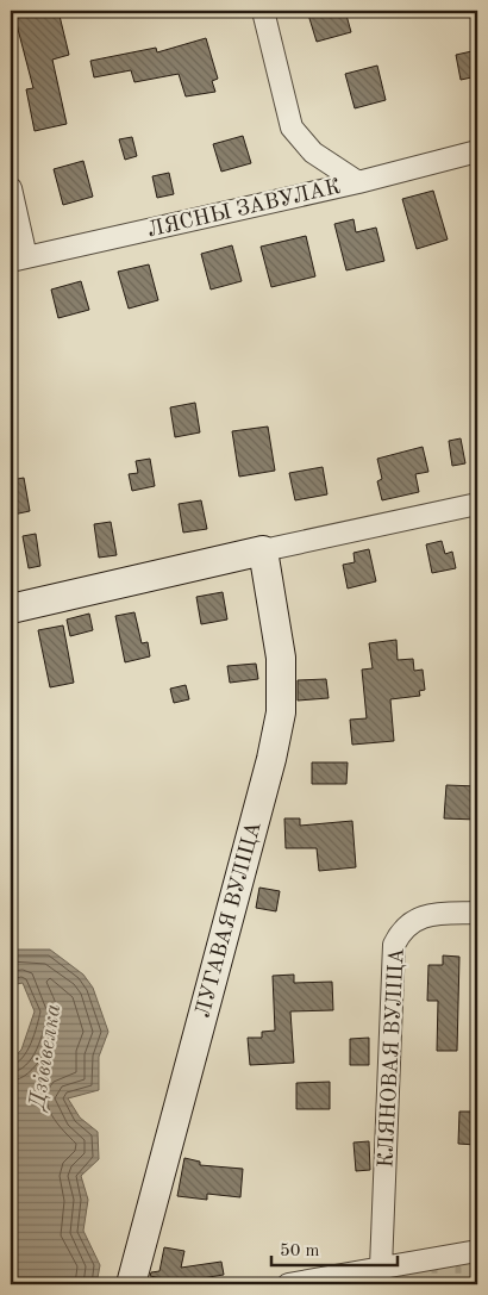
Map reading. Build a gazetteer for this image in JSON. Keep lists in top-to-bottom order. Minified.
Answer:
{"streets":{"street":["ЛЯСНЫ ЗАВУЛАК","ЛУГАВАЯ ВУЛІЦА","КЛЯНОВАЯ ВУЛІЦА"]},"water":["Дзівівелка"],"scale_bar":"50 m"}
